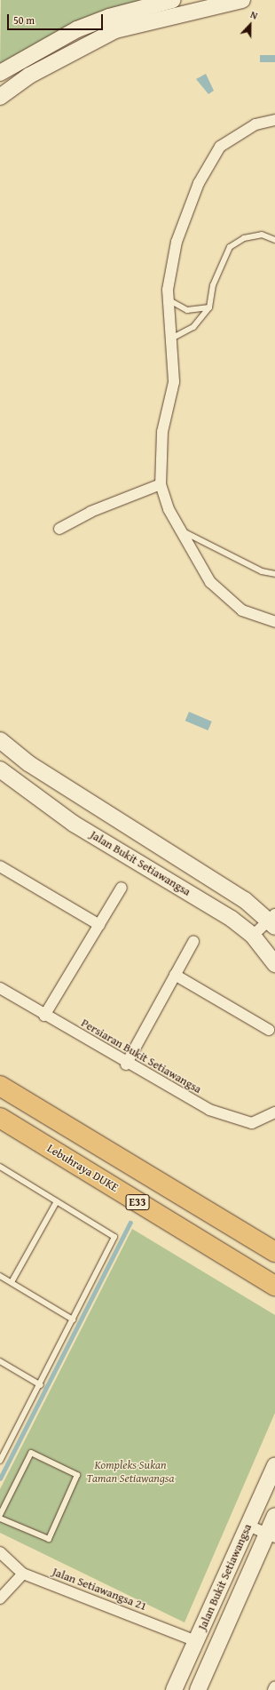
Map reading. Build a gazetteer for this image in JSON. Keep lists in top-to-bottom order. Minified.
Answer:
{"streets":{"highway":["Lebuhraya DUKE","E33"],"street":["Jalan Bukit Setiawangsa","Persiaran Bukit Setiawangsa","Jalan Setiawangsa 21"]},"crossings":[["Jalan Bukit Setiawangsa","Jalan Setiawangsa 21"]],"parks":["Kompleks Sukan Taman Setiawangsa"],"scale_bar":"50 m","north":"top"}
